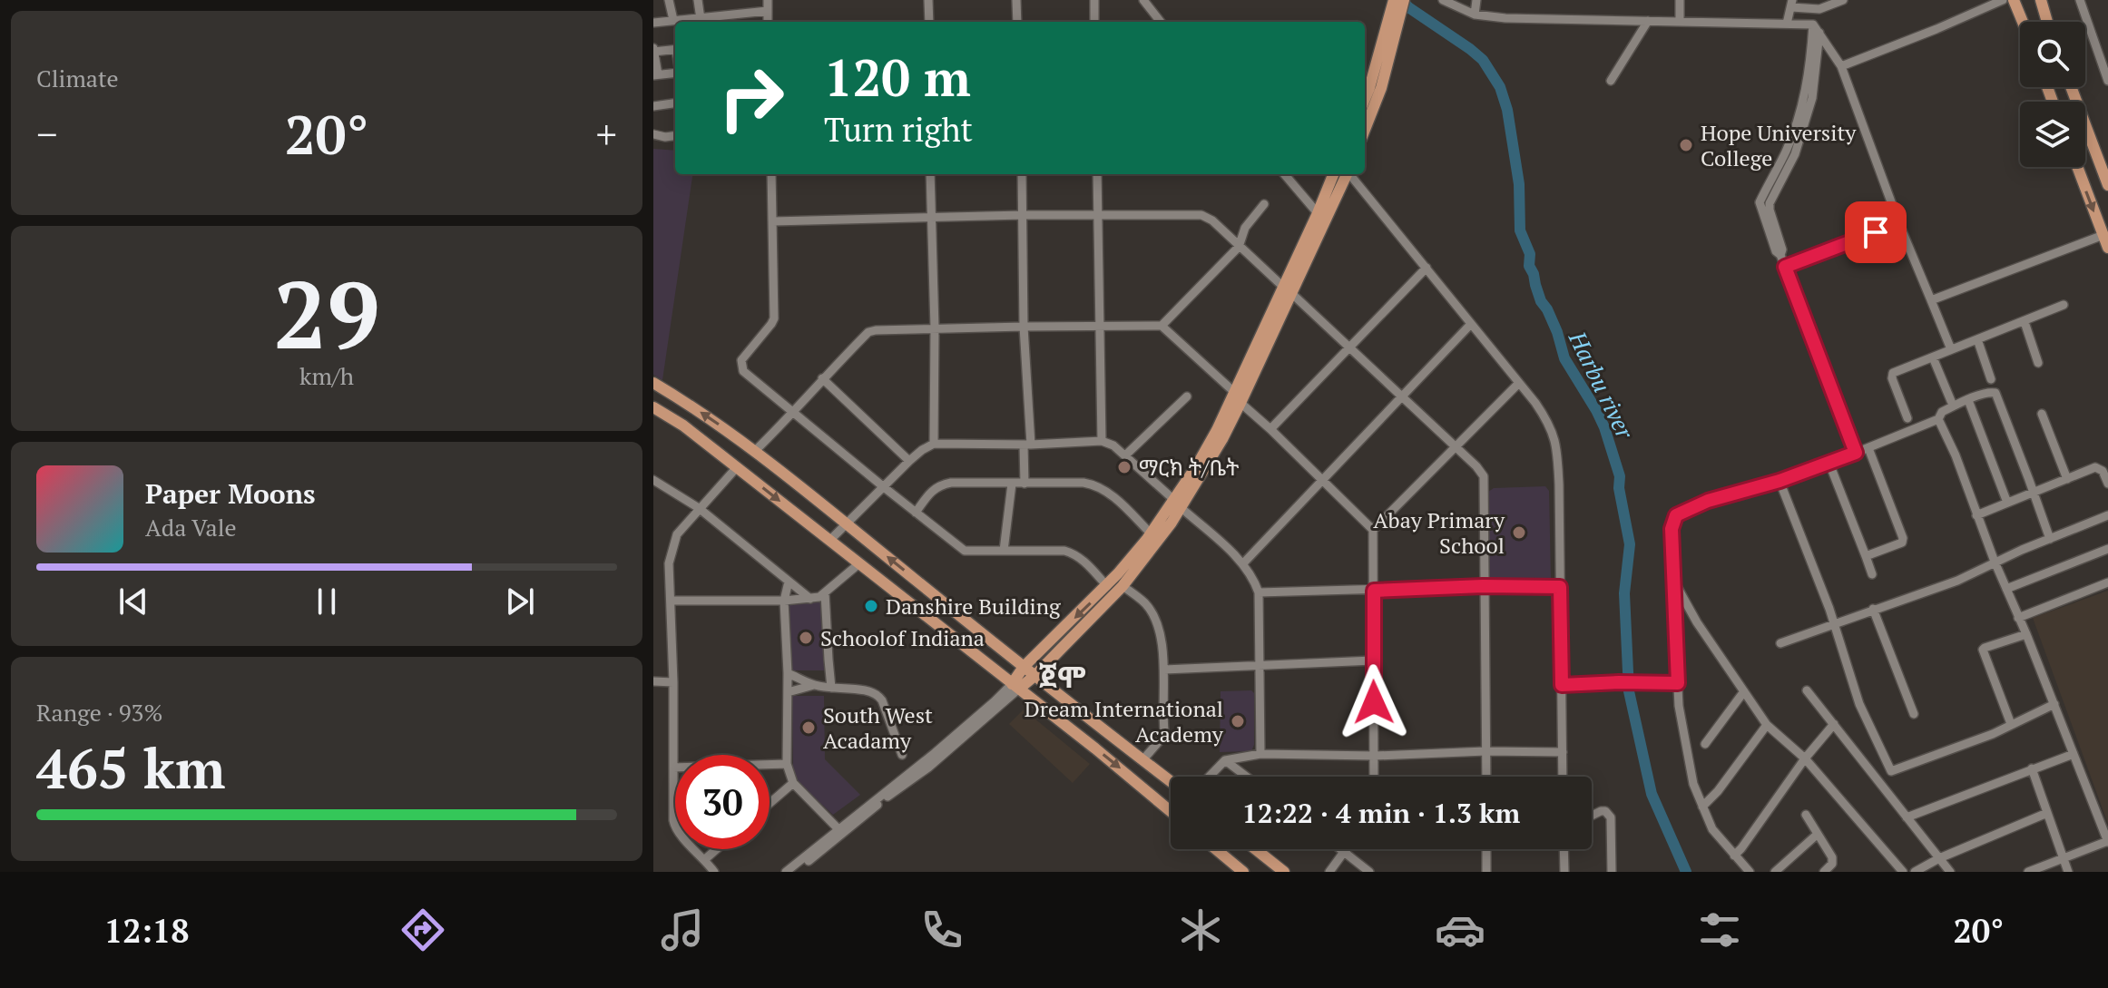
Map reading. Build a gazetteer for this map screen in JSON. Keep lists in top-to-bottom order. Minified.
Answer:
{"districts":["ጀሞ"],"water":["Harbu river"],"places":["Hope University College","ማርክ ት/ቤት","Abay Primary School","Danshire Building","Schoolof Indiana","Dream International Academy","South West Acadamy"],"page":{"tile":["Climate",["29","km/h"],["Range · 93%","465 km"]],"turn":["120 m","Turn right"],"heat":["−","20°","+"],"song":["Paper Moons","Ada Vale"],"limit":"30","trip":"12:22 · 4 min · 1.3 km","tabs":["12:18","20°"]}}
